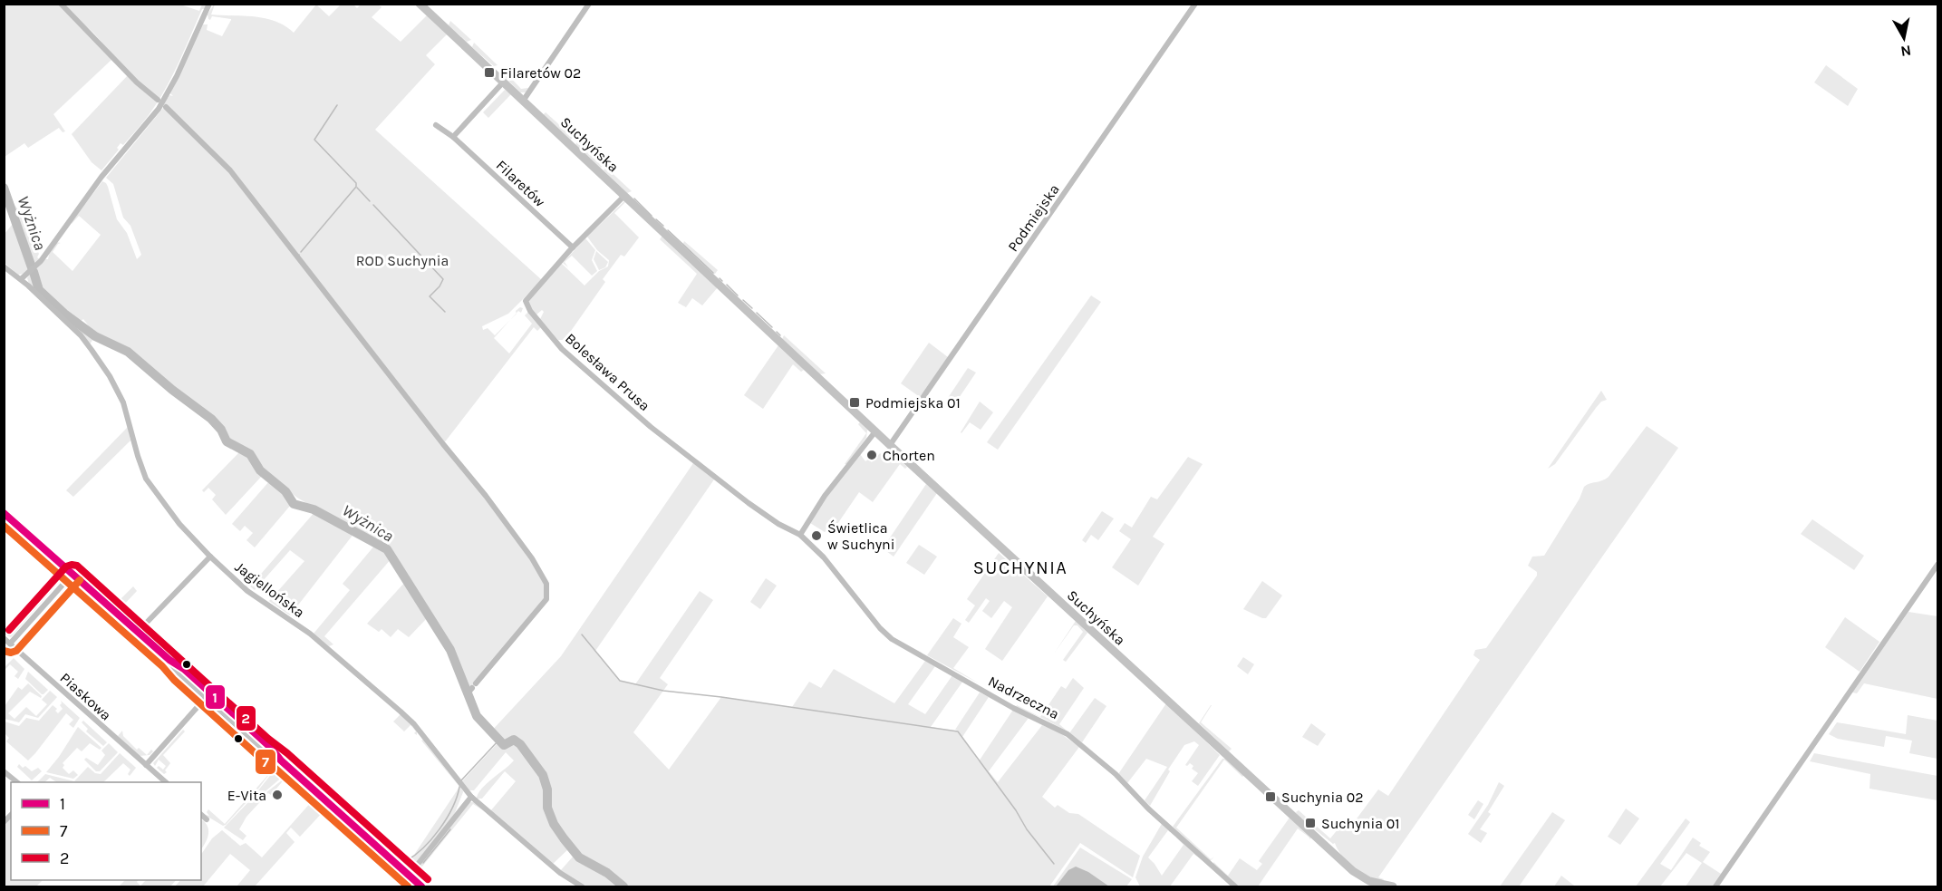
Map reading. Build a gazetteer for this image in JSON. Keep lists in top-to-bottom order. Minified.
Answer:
{"streets":{"street":["Suchyńska","Filaretów","Podmiejska","Bolesława Prusa","Jagiellońska","Piaskowa","Nadrzeczna"]},"crossings":[["Suchyńska","Podmiejska"],["Suchyńska","Bolesława Prusa"],["Filaretów","Bolesława Prusa"],["Bolesława Prusa","Nadrzeczna"]],"districts":["SUCHYNIA"],"water":["Wyżnica"],"parks":["ROD Suchynia"],"places":{"transit":["Filaretów 02","Podmiejska 01","Suchynia 02","Suchynia 01"],"other":["Chorten","Świetlica w Suchyni","E-Vita"]},"lines":["transit line 1","transit line 7","transit line 2"],"legend":["1","7","2"],"north":"bottom"}
